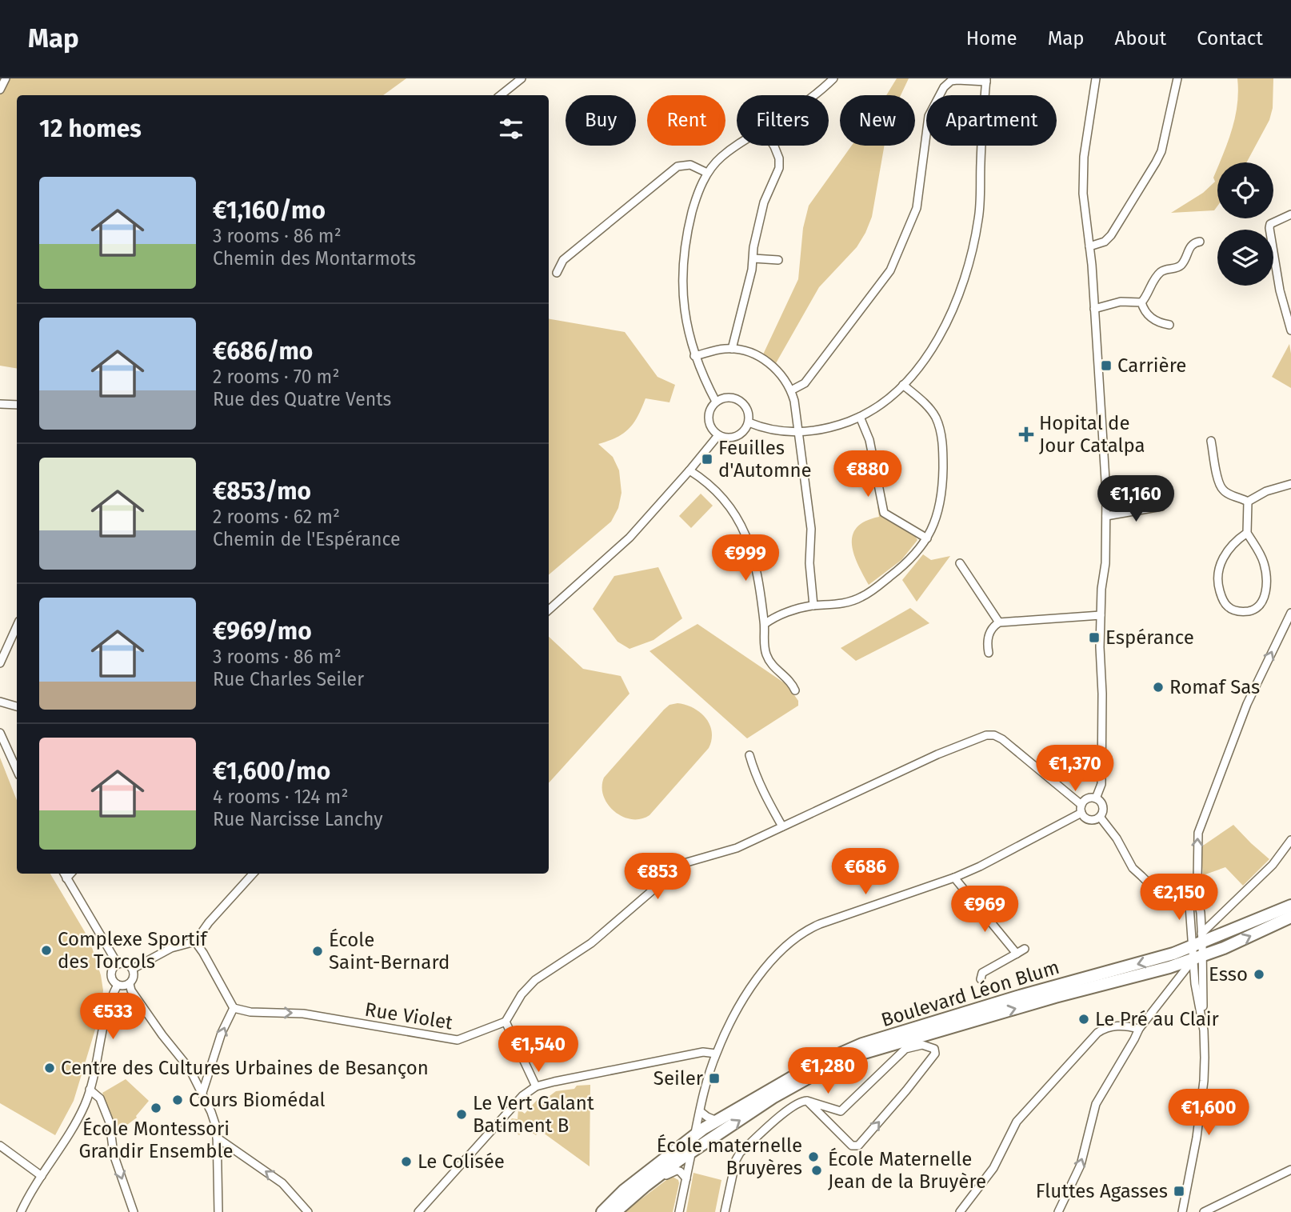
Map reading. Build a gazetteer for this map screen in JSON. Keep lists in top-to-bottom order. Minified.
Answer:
{"streets":{"main road":["Boulevard Léon Blum"],"street":["Rue Violet"]},"one_way":["Rue Violet"],"places":{"transit":["Carrière","Feuilles d'Automne","Espérance","Seiler","Fluttes Agasses"],"health":["Hopital de Jour Catalpa"],"other":["Romaf Sas","Complexe Sportif des Torcols","École Saint-Bernard","Esso","Le Pré au Clair","Centre des Cultures Urbaines de Besançon","Cours Biomédal","École Montessori Grandir Ensemble","Le Vert Galant Batiment B","École maternelle Bruyères","Le Colisée","École Maternelle Jean de la Bruyère"]},"page":{"header":"Map","nav":["Home","Map","About","Contact"],"chip":["Buy","Rent","Filters","New","Apartment"],"heading":"12 homes","list":[{"name":"€1,160/mo","note":"3 rooms · 86 m² · Chemin des Montarmots"},{"name":"€686/mo","note":"2 rooms · 70 m² · Rue des Quatre Vents"},{"name":"€853/mo","note":"2 rooms · 62 m² · Chemin de l'Espérance"},{"name":"€969/mo","note":"3 rooms · 86 m² · Rue Charles Seiler"},{"name":"€1,600/mo","note":"4 rooms · 124 m² · Rue Narcisse Lanchy"}],"price":["€880","€1,160","€999","€1,370","€686","€853","€2,150","€969","€533","€1,540","€1,280","€1,600"]}}
